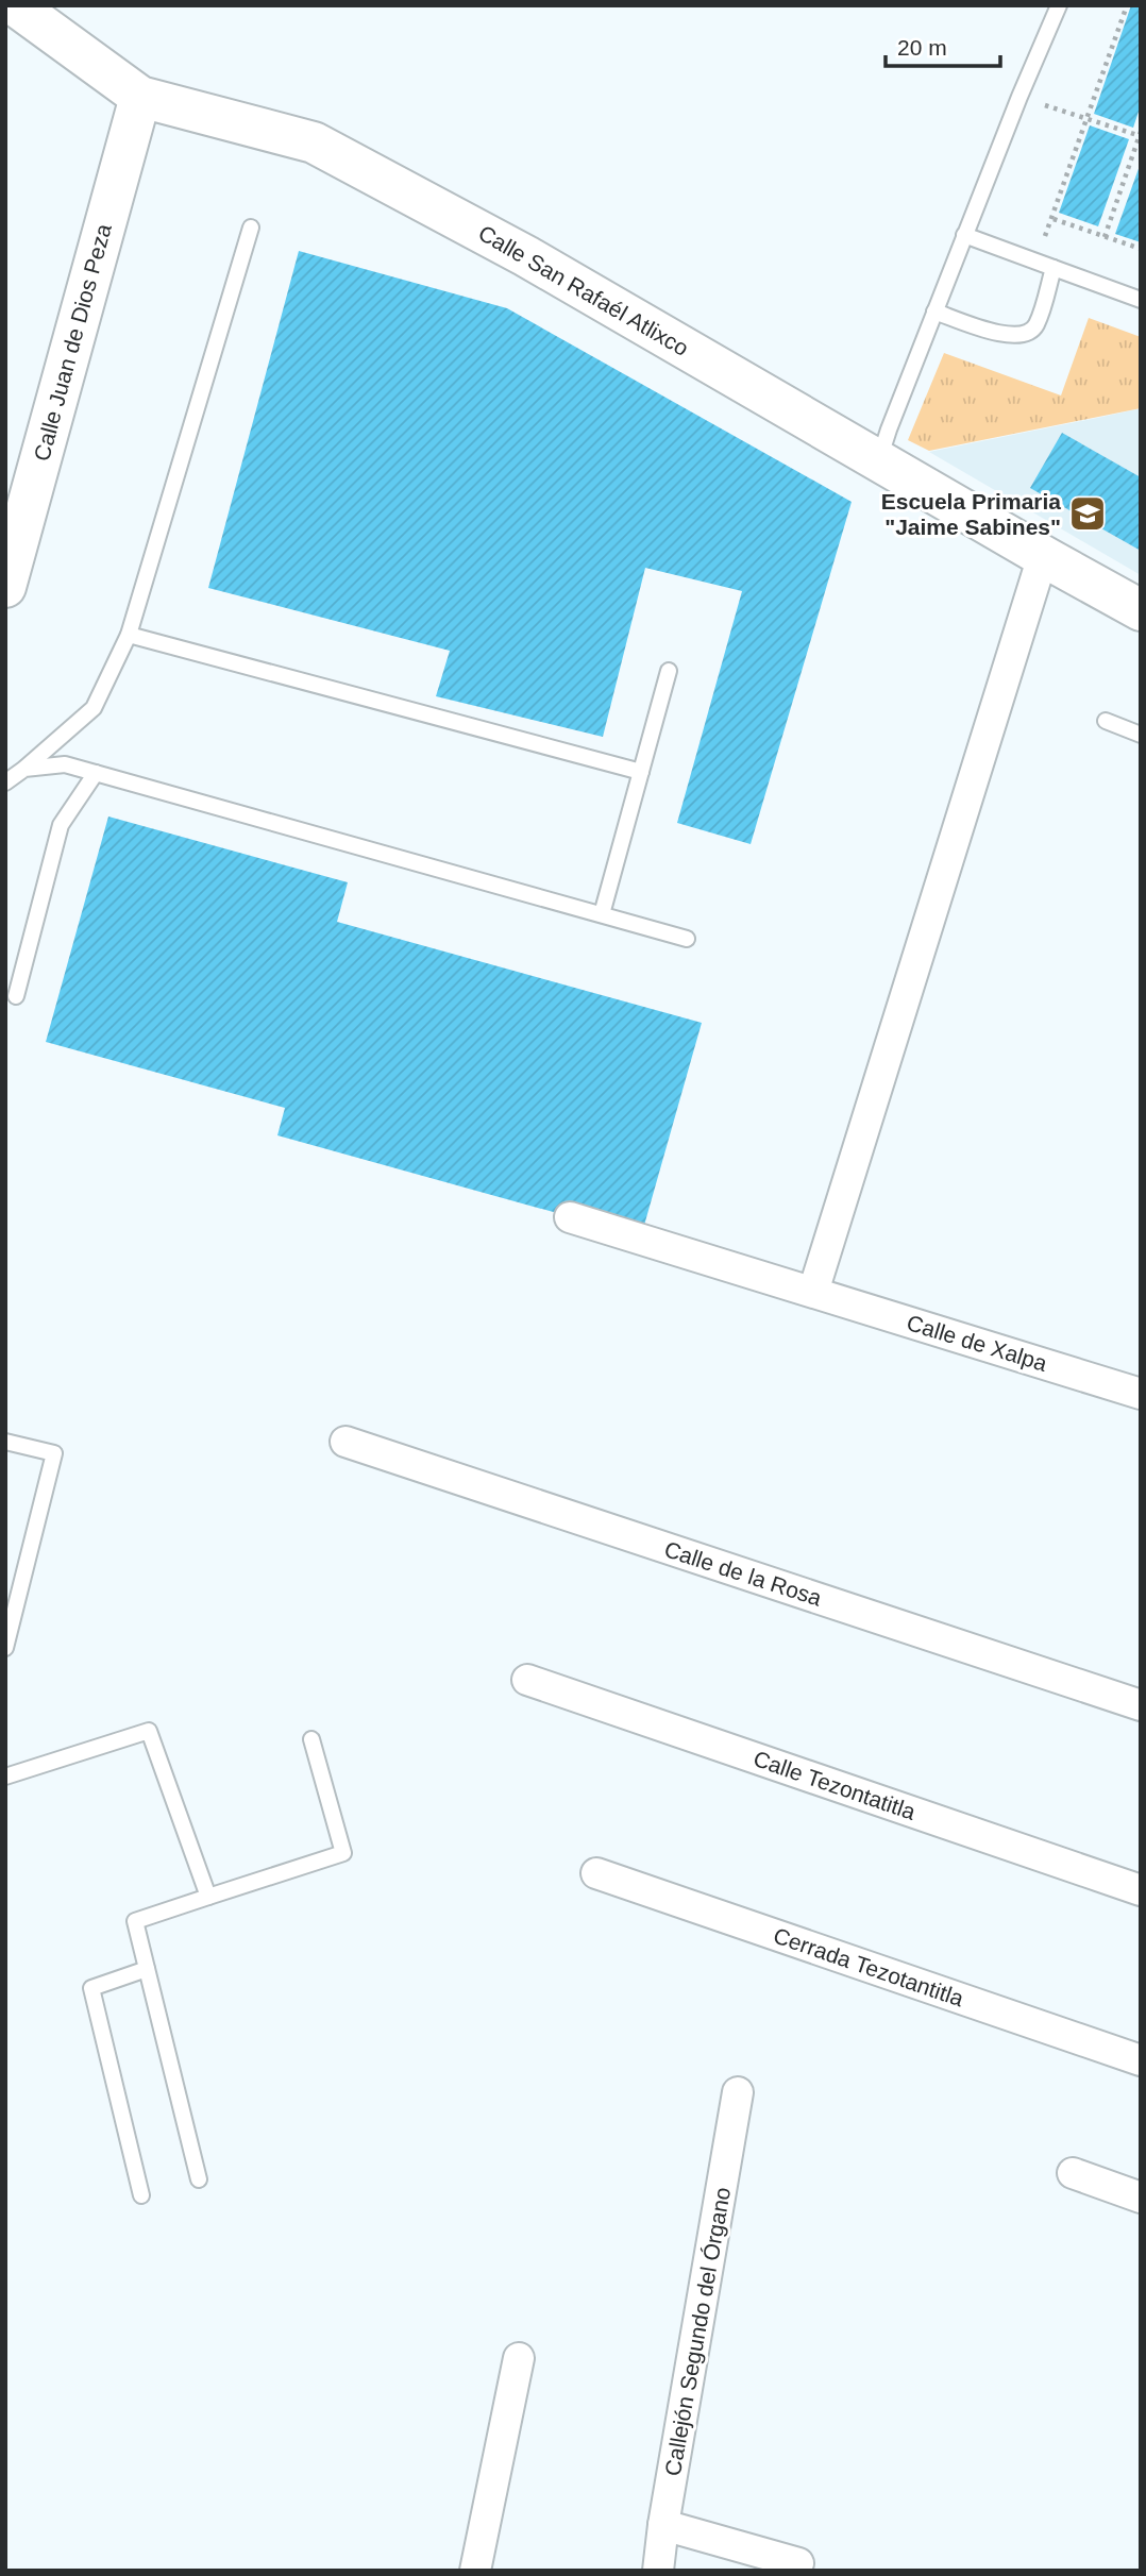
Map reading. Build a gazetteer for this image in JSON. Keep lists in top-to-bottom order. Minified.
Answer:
{"streets":{"street":["Calle San Rafaél Atlixco","Calle Juan de Dios Peza","Calle de Xalpa","Calle de la Rosa","Calle Tezontatitla","Cerrada Tezotantitla","Callejón Segundo del Órgano"]},"crossings":[["Calle San Rafaél Atlixco","Calle Juan de Dios Peza"]],"places":{"school or university":["Escuela Primaria \"Jaime Sabines\""]},"scale_bar":"20 m"}
